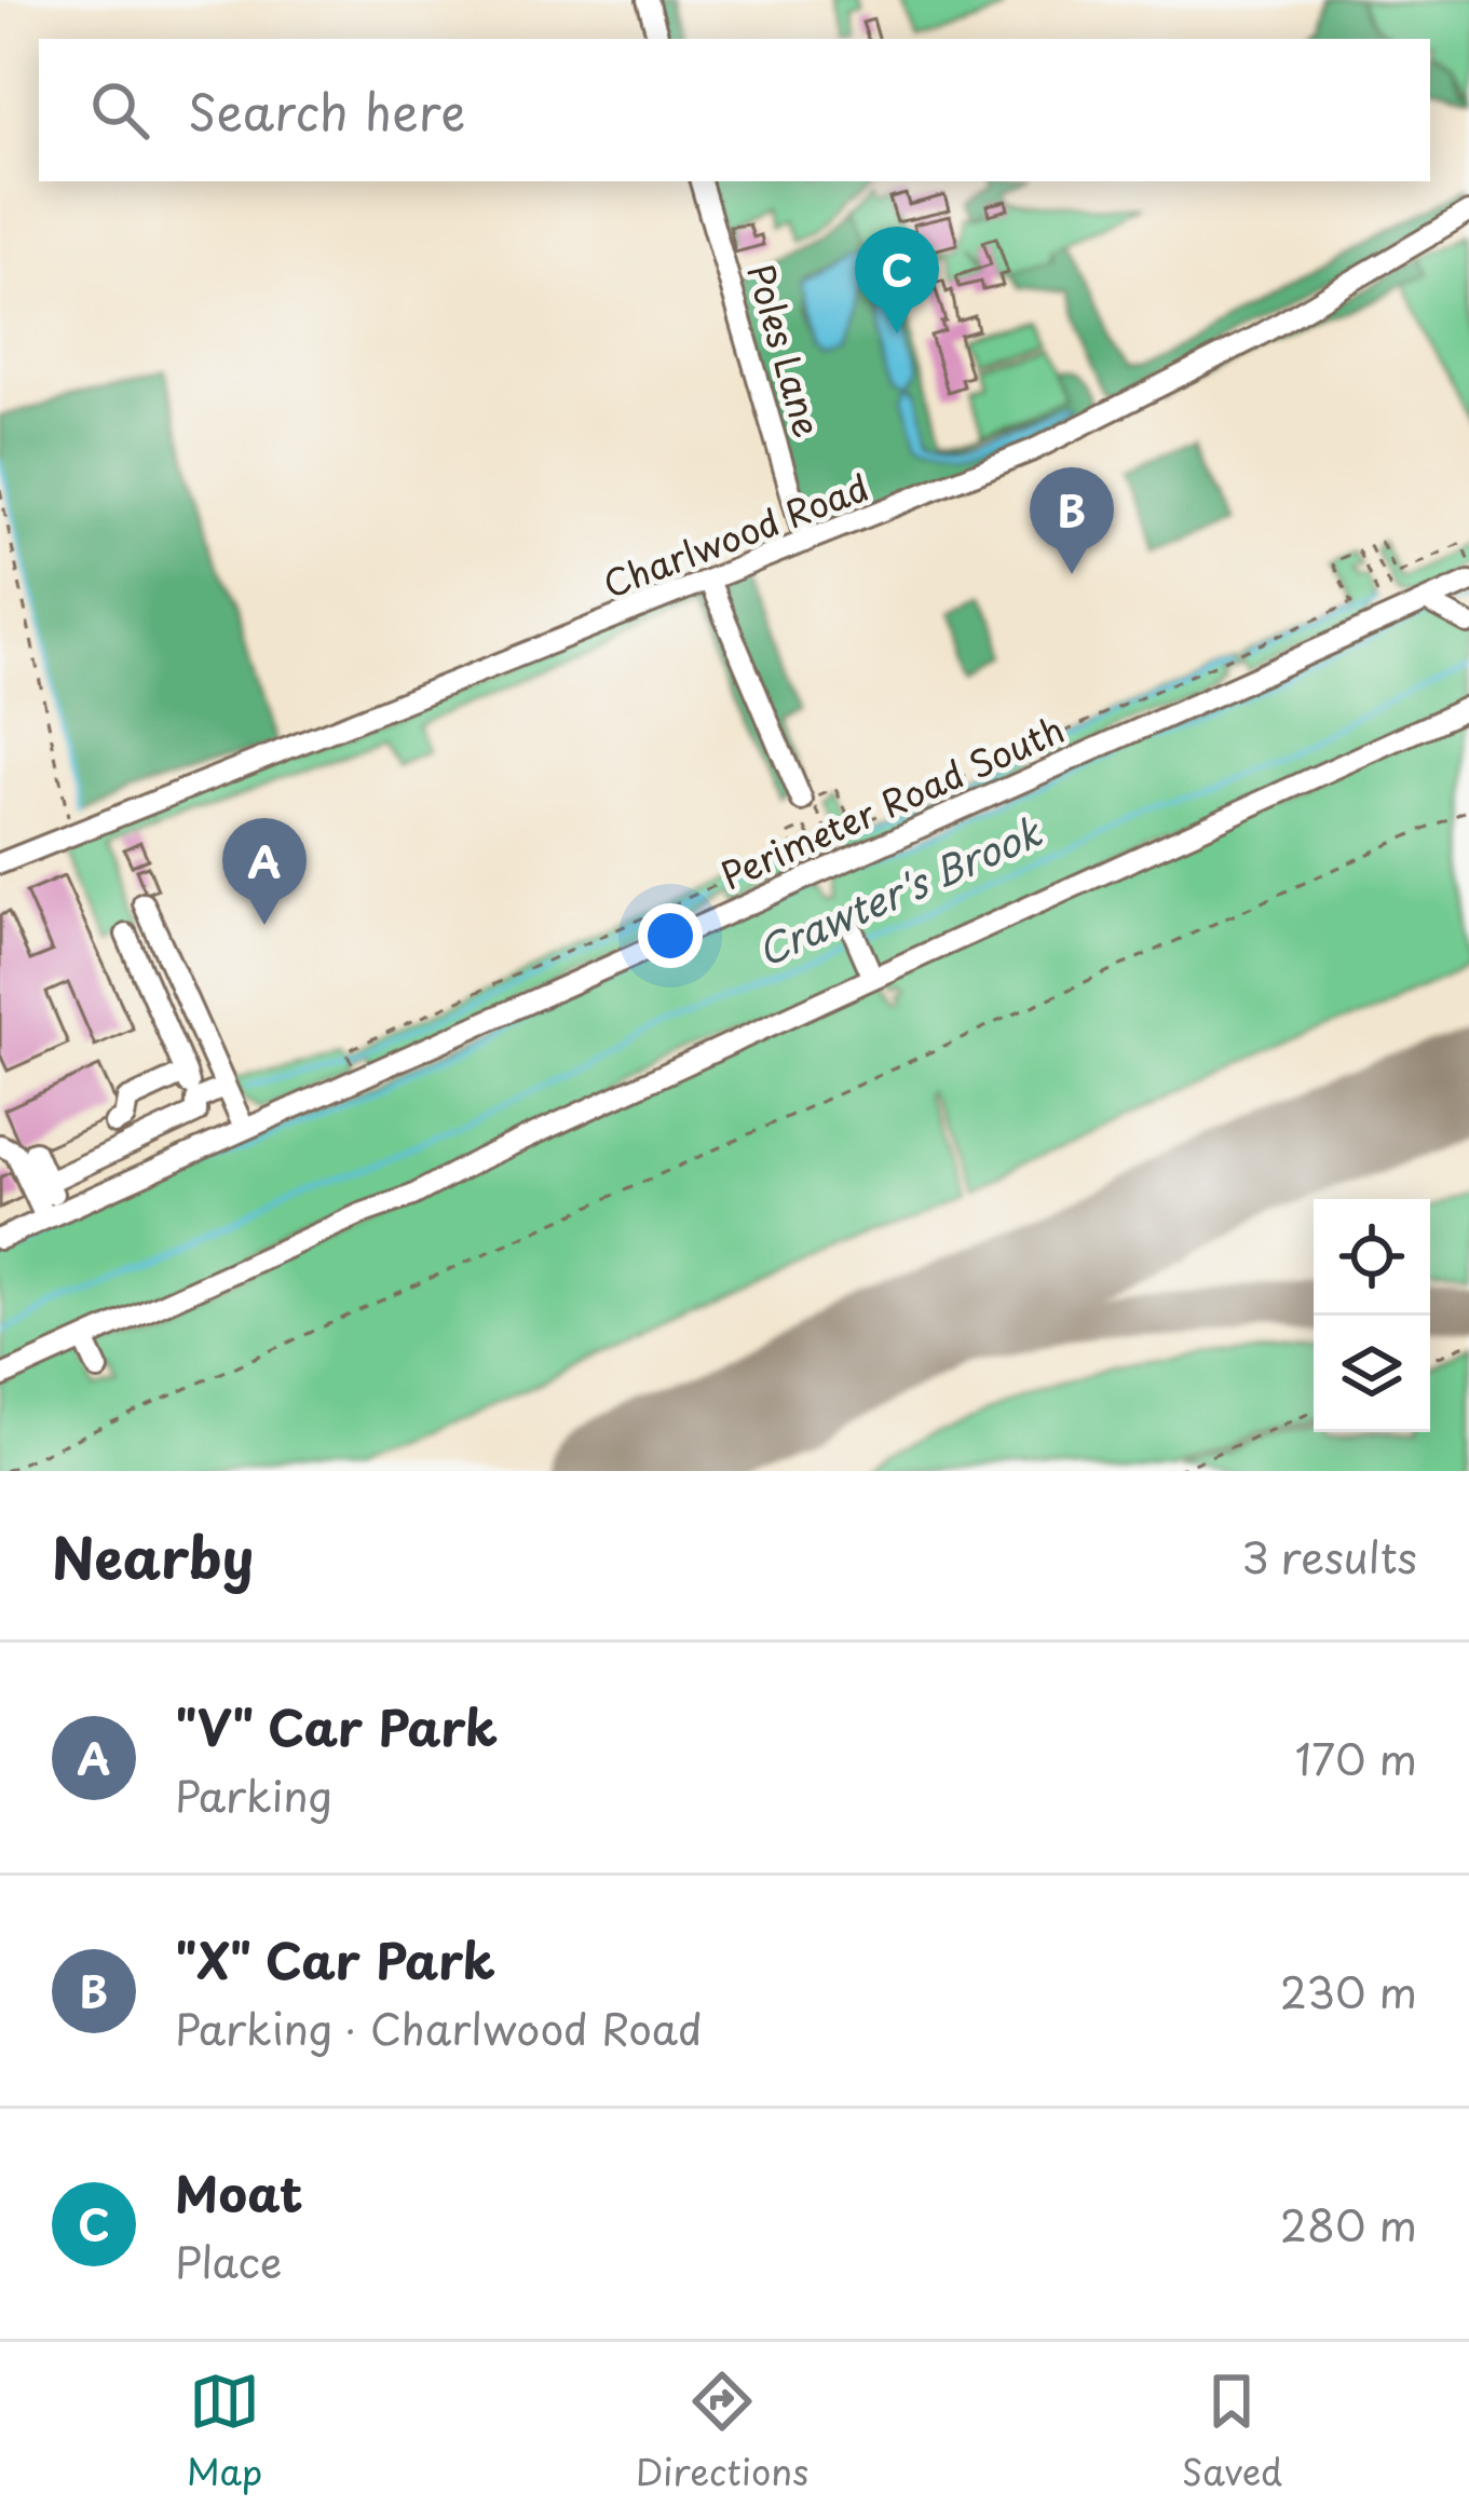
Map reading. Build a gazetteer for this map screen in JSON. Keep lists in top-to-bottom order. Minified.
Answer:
{"streets":{"street":["Poles Lane","Charlwood Road","Perimeter Road South"]},"crossings":[["Poles Lane","Charlwood Road"]],"water":["Crawter's Brook"],"page":{"search":"Search here","pins":["C","B","A"],"heading":["Nearby","3 results"],"list":[{"mark":"A","name":"\"V\" Car Park","note":"Parking","value":"170 m"},{"mark":"B","name":"\"X\" Car Park","note":"Parking · Charlwood Road","value":"230 m"},{"mark":"C","name":"Moat","note":"Place","value":"280 m"}],"nav":["Map","Directions","Saved"]}}
